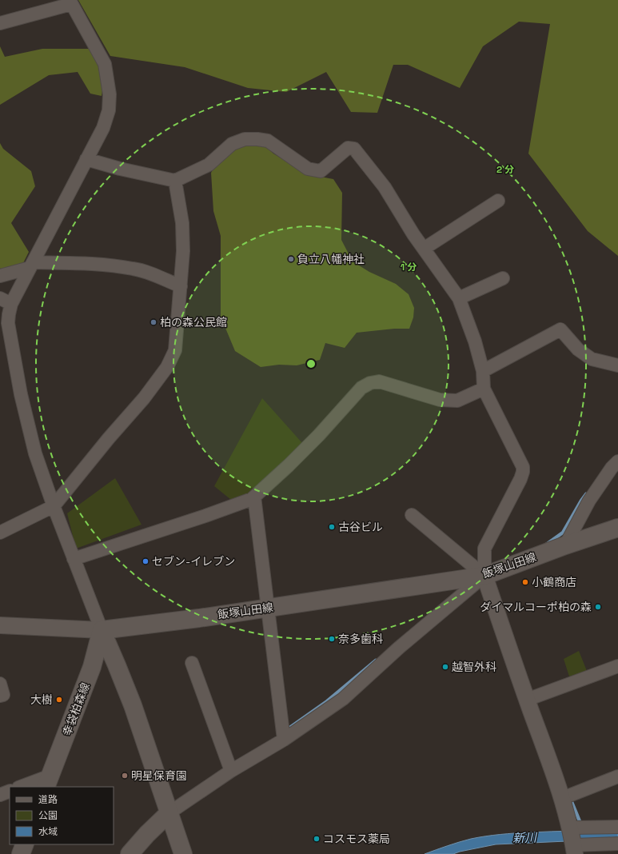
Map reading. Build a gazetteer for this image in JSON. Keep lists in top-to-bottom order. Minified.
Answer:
{"streets":{"main road":["飯塚山田線","幸袋柏森線"]},"crossings":[["飯塚山田線","幸袋柏森線"]],"water":["新川"],"places":["負立八幡神社","柏の森公民館","古谷ビル","セブン-イレブン","小鶴商店","ダイマルコーポ柏の森","奈多歯科","越智外科","大樹","明星保育園","コスモス薬局"],"legend":["道路","公園","水域"],"rings":["2 分","1 分"]}
